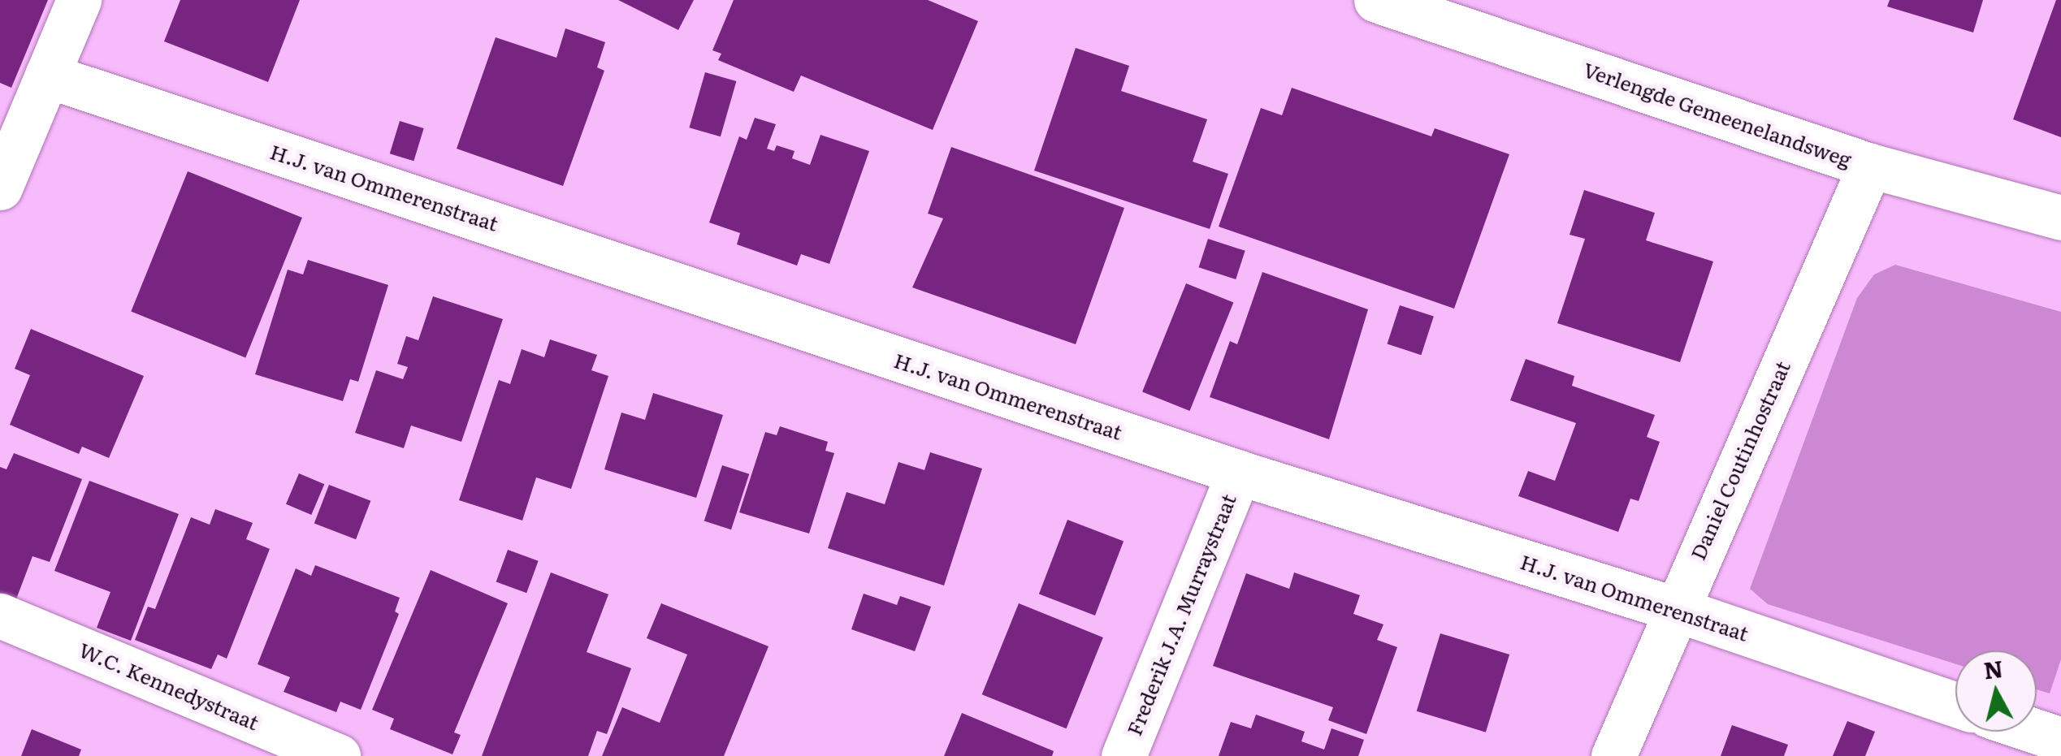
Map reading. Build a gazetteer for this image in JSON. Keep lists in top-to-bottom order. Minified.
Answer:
{"streets":{"street":["Verlengde Gemeenelandsweg","H.J. van Ommerenstraat","Daniel Coutinhostraat","Frederik J.A. Murraystraat","W.C. Kennedystraat"]},"crossings":[["Verlengde Gemeenelandsweg","Daniel Coutinhostraat"],["H.J. van Ommerenstraat","Daniel Coutinhostraat"],["H.J. van Ommerenstraat","Frederik J.A. Murraystraat"]],"north":"top"}
